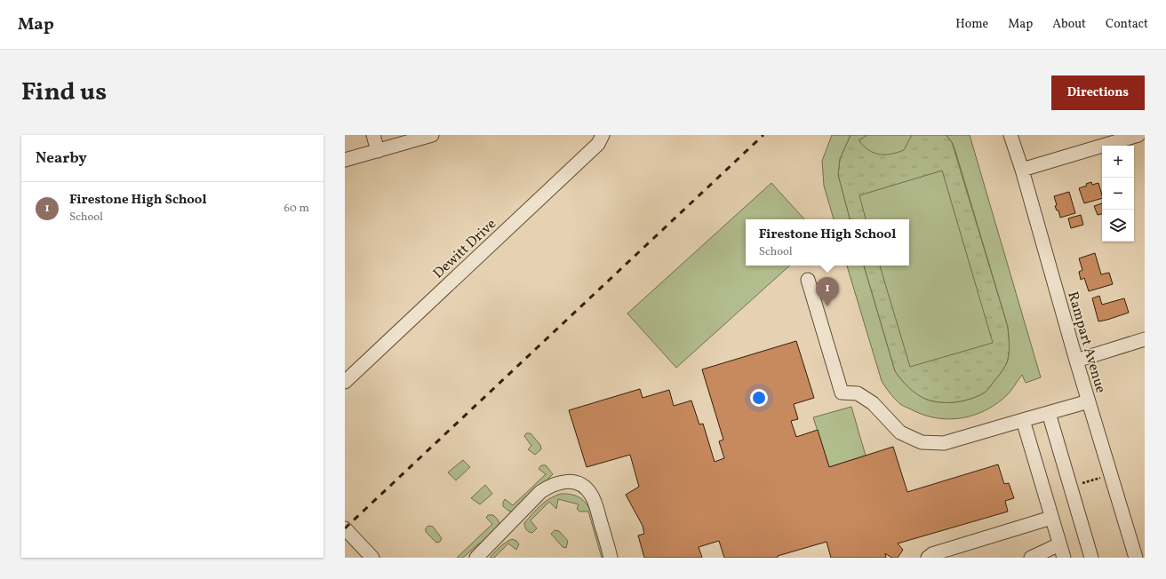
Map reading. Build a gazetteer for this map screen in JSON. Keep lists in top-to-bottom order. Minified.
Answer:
{"streets":{"street":["Dewitt Drive","Rampart Avenue"]},"page":{"header":"Map","nav":["Home","Map","About","Contact"],"title":"Find us","buttons":"Directions","heading":"Nearby","map_buttons":["+","−"],"list":[{"mark":"1","name":"Firestone High School","note":"School","value":"60 m"}],"popup":["Firestone High School","School"],"pins":"1"}}
